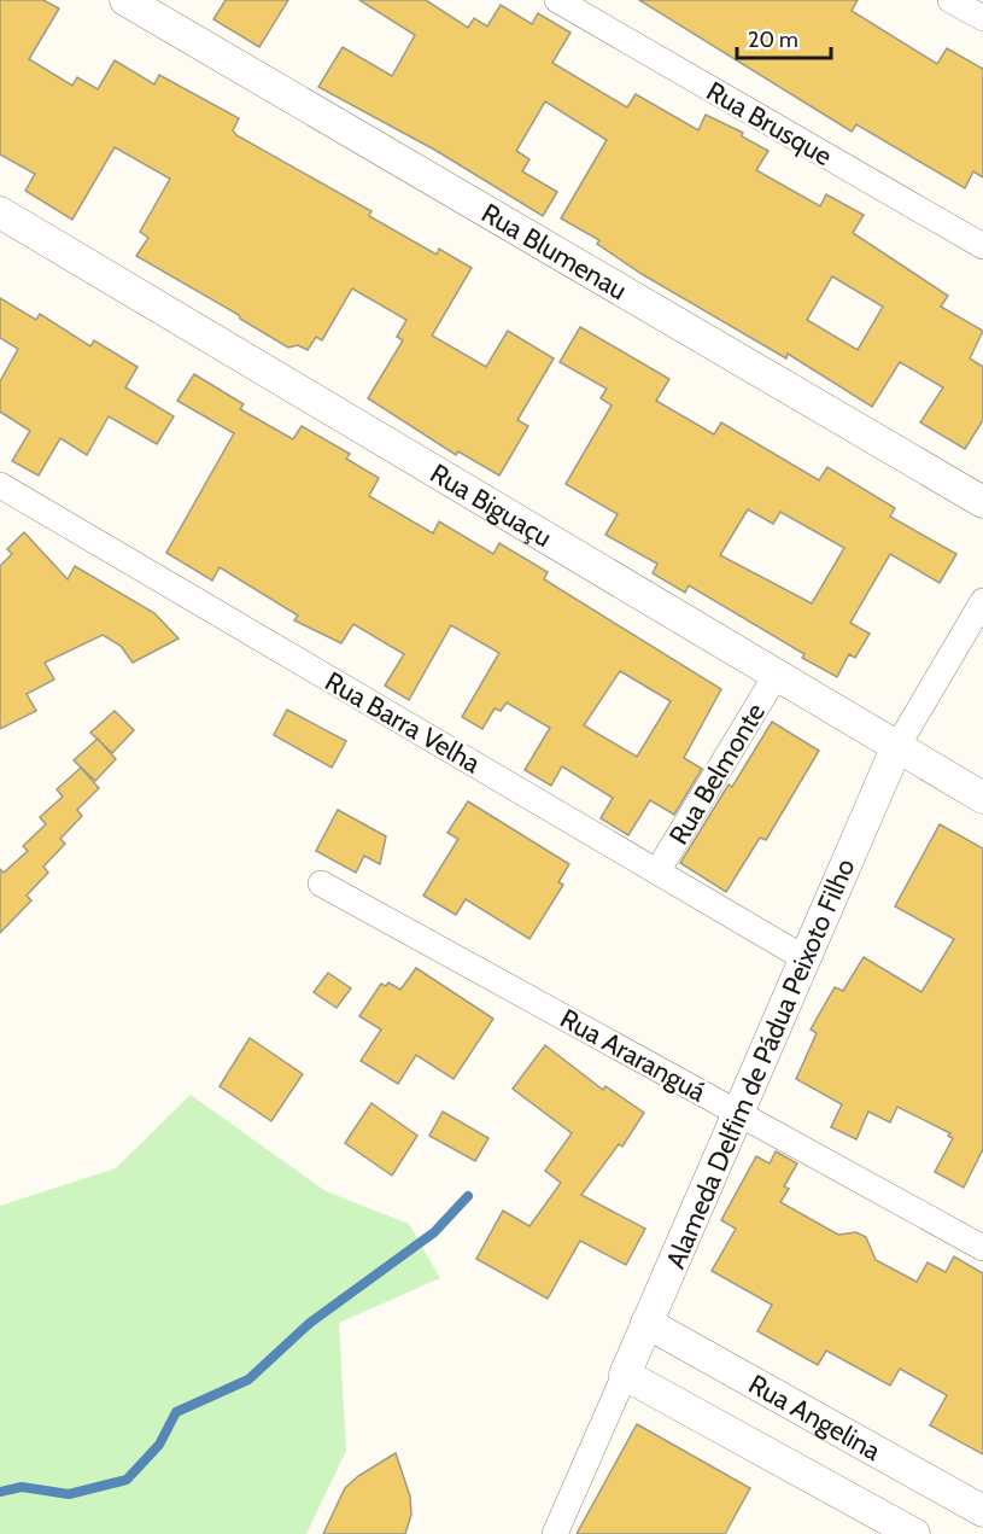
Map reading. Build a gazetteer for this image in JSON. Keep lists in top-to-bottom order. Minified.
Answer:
{"streets":{"street":["Rua Brusque","Rua Blumenau","Rua Biguaçu","Rua Barra Velha","Rua Belmonte","Rua Araranguá","Alameda Delfim de Pádua Peixoto Filho","Rua Angelina"]},"crossings":[["Rua Biguaçu","Rua Belmonte"],["Rua Biguaçu","Alameda Delfim de Pádua Peixoto Filho"],["Rua Barra Velha","Rua Belmonte"],["Rua Barra Velha","Alameda Delfim de Pádua Peixoto Filho"],["Rua Araranguá","Alameda Delfim de Pádua Peixoto Filho"],["Alameda Delfim de Pádua Peixoto Filho","Rua Angelina"]],"scale_bar":"20 m"}
